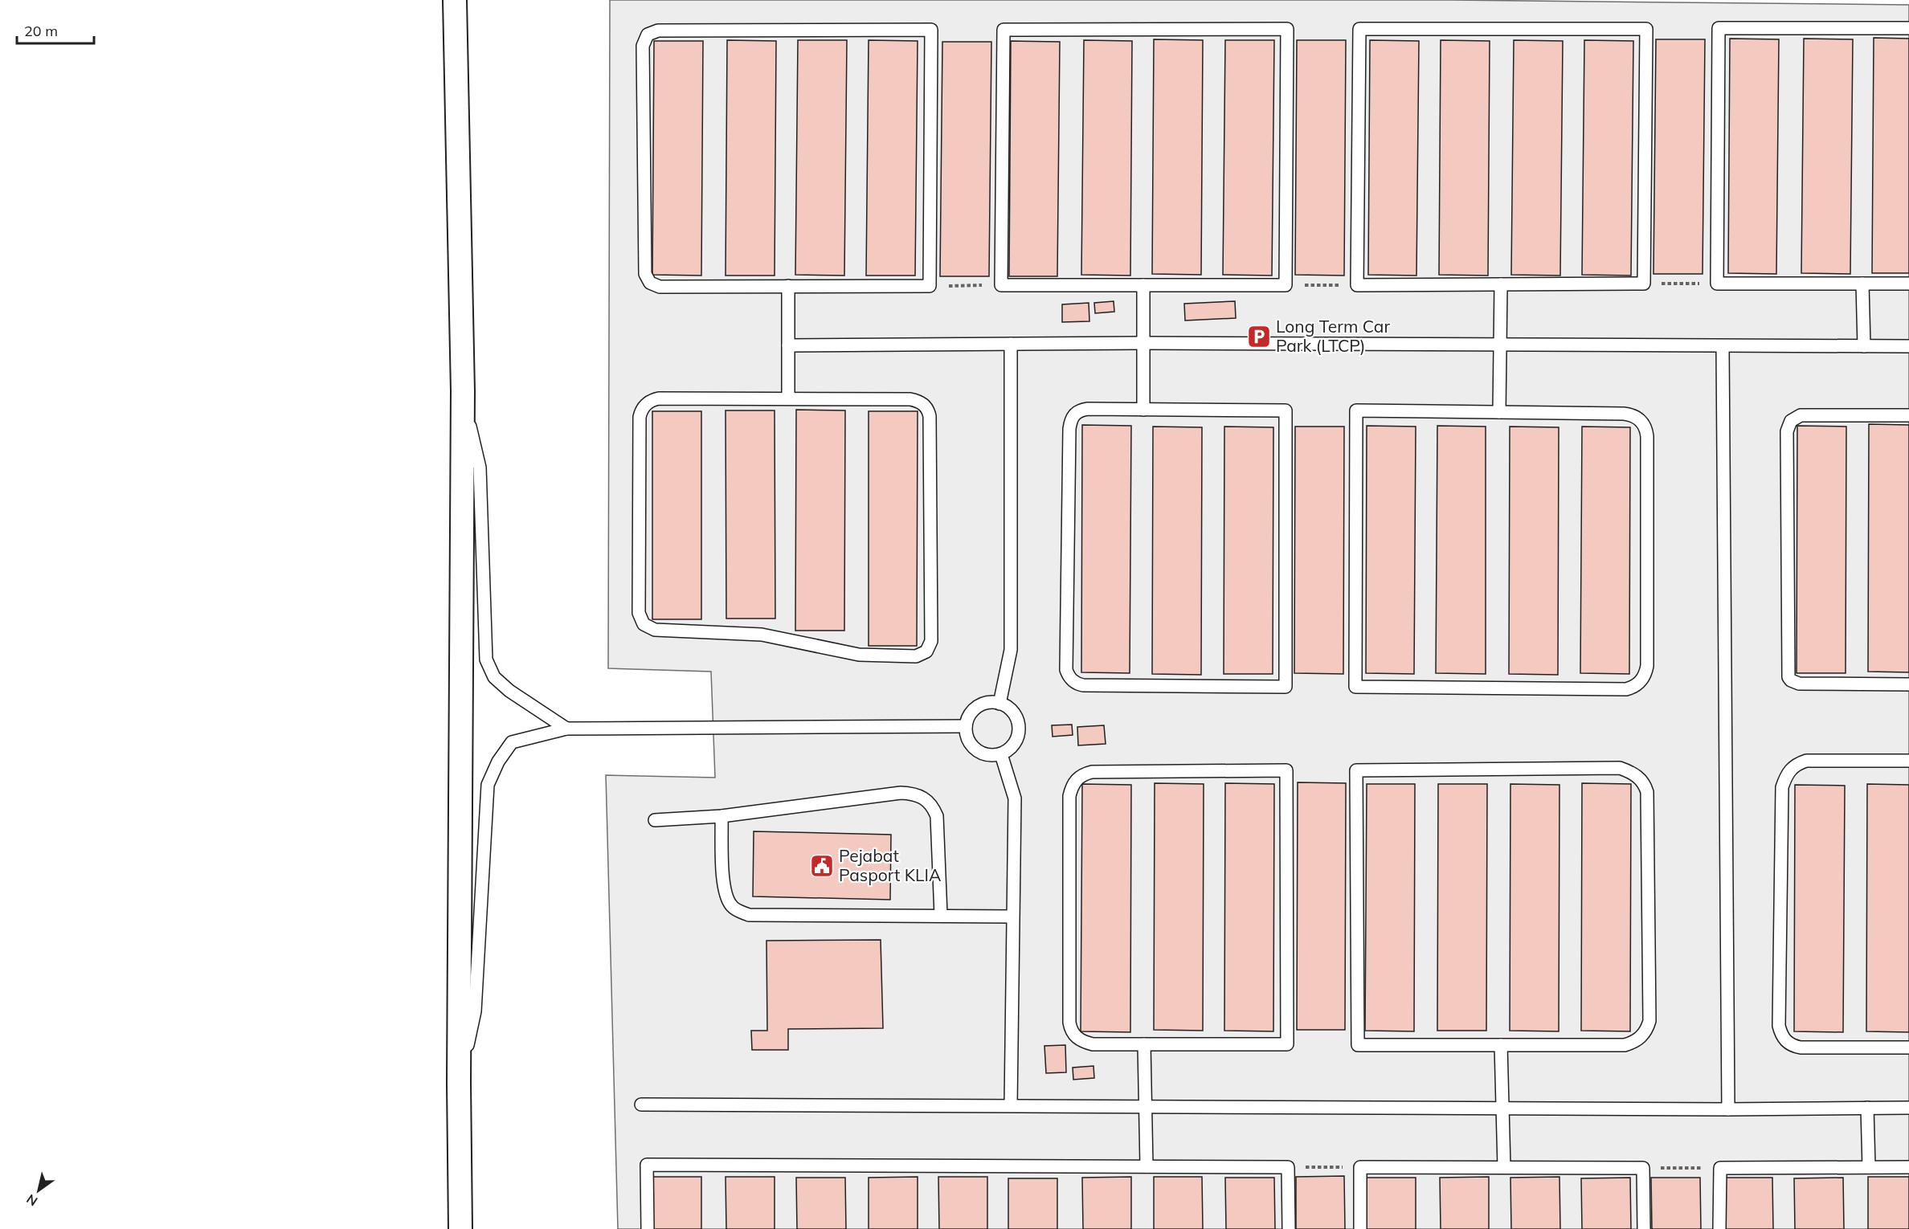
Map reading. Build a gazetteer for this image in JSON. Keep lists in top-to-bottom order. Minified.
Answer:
{"places":{"parking":["Long Term Car Park (LTCP)"],"public building":["Pejabat Pasport KLIA"]},"scale_bar":"20 m","north":"bottom left"}
